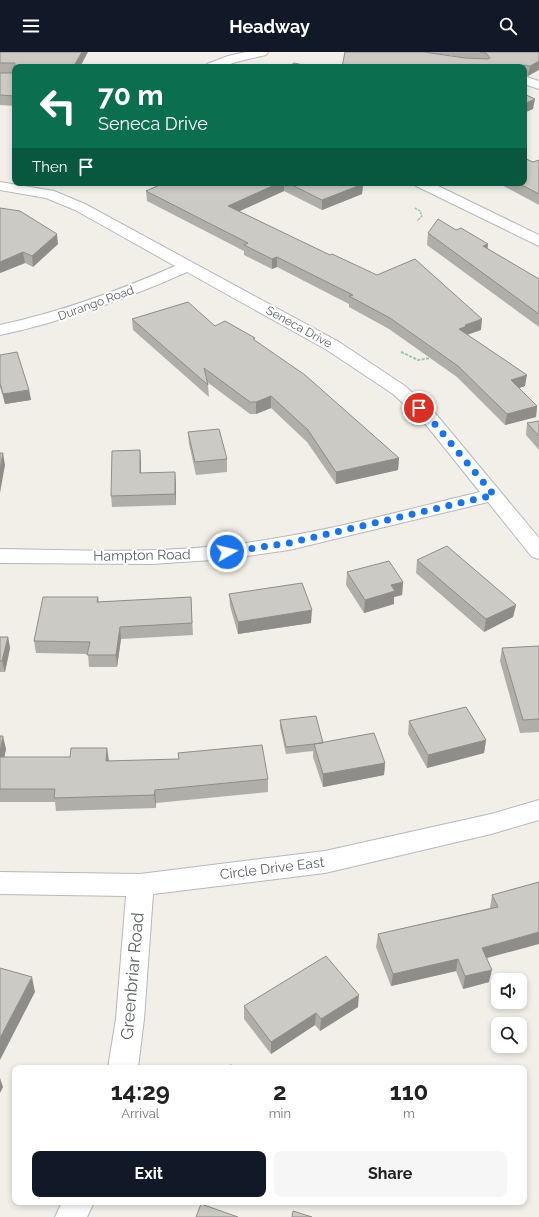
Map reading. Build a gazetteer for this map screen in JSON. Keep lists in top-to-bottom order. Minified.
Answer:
{"streets":{"street":["Durango Road","Seneca Drive","Hampton Road","Circle Drive East","Greenbriar Road"]},"crossings":[["Durango Road","Seneca Drive"],["Seneca Drive","Hampton Road"],["Circle Drive East","Greenbriar Road"]],"page":{"header":"Headway","turn":["70 m","Seneca Drive"],"then":"Then","eta":["14:29","Arrival","2","min","110","m"],"buttons":["Exit","Share"]}}
